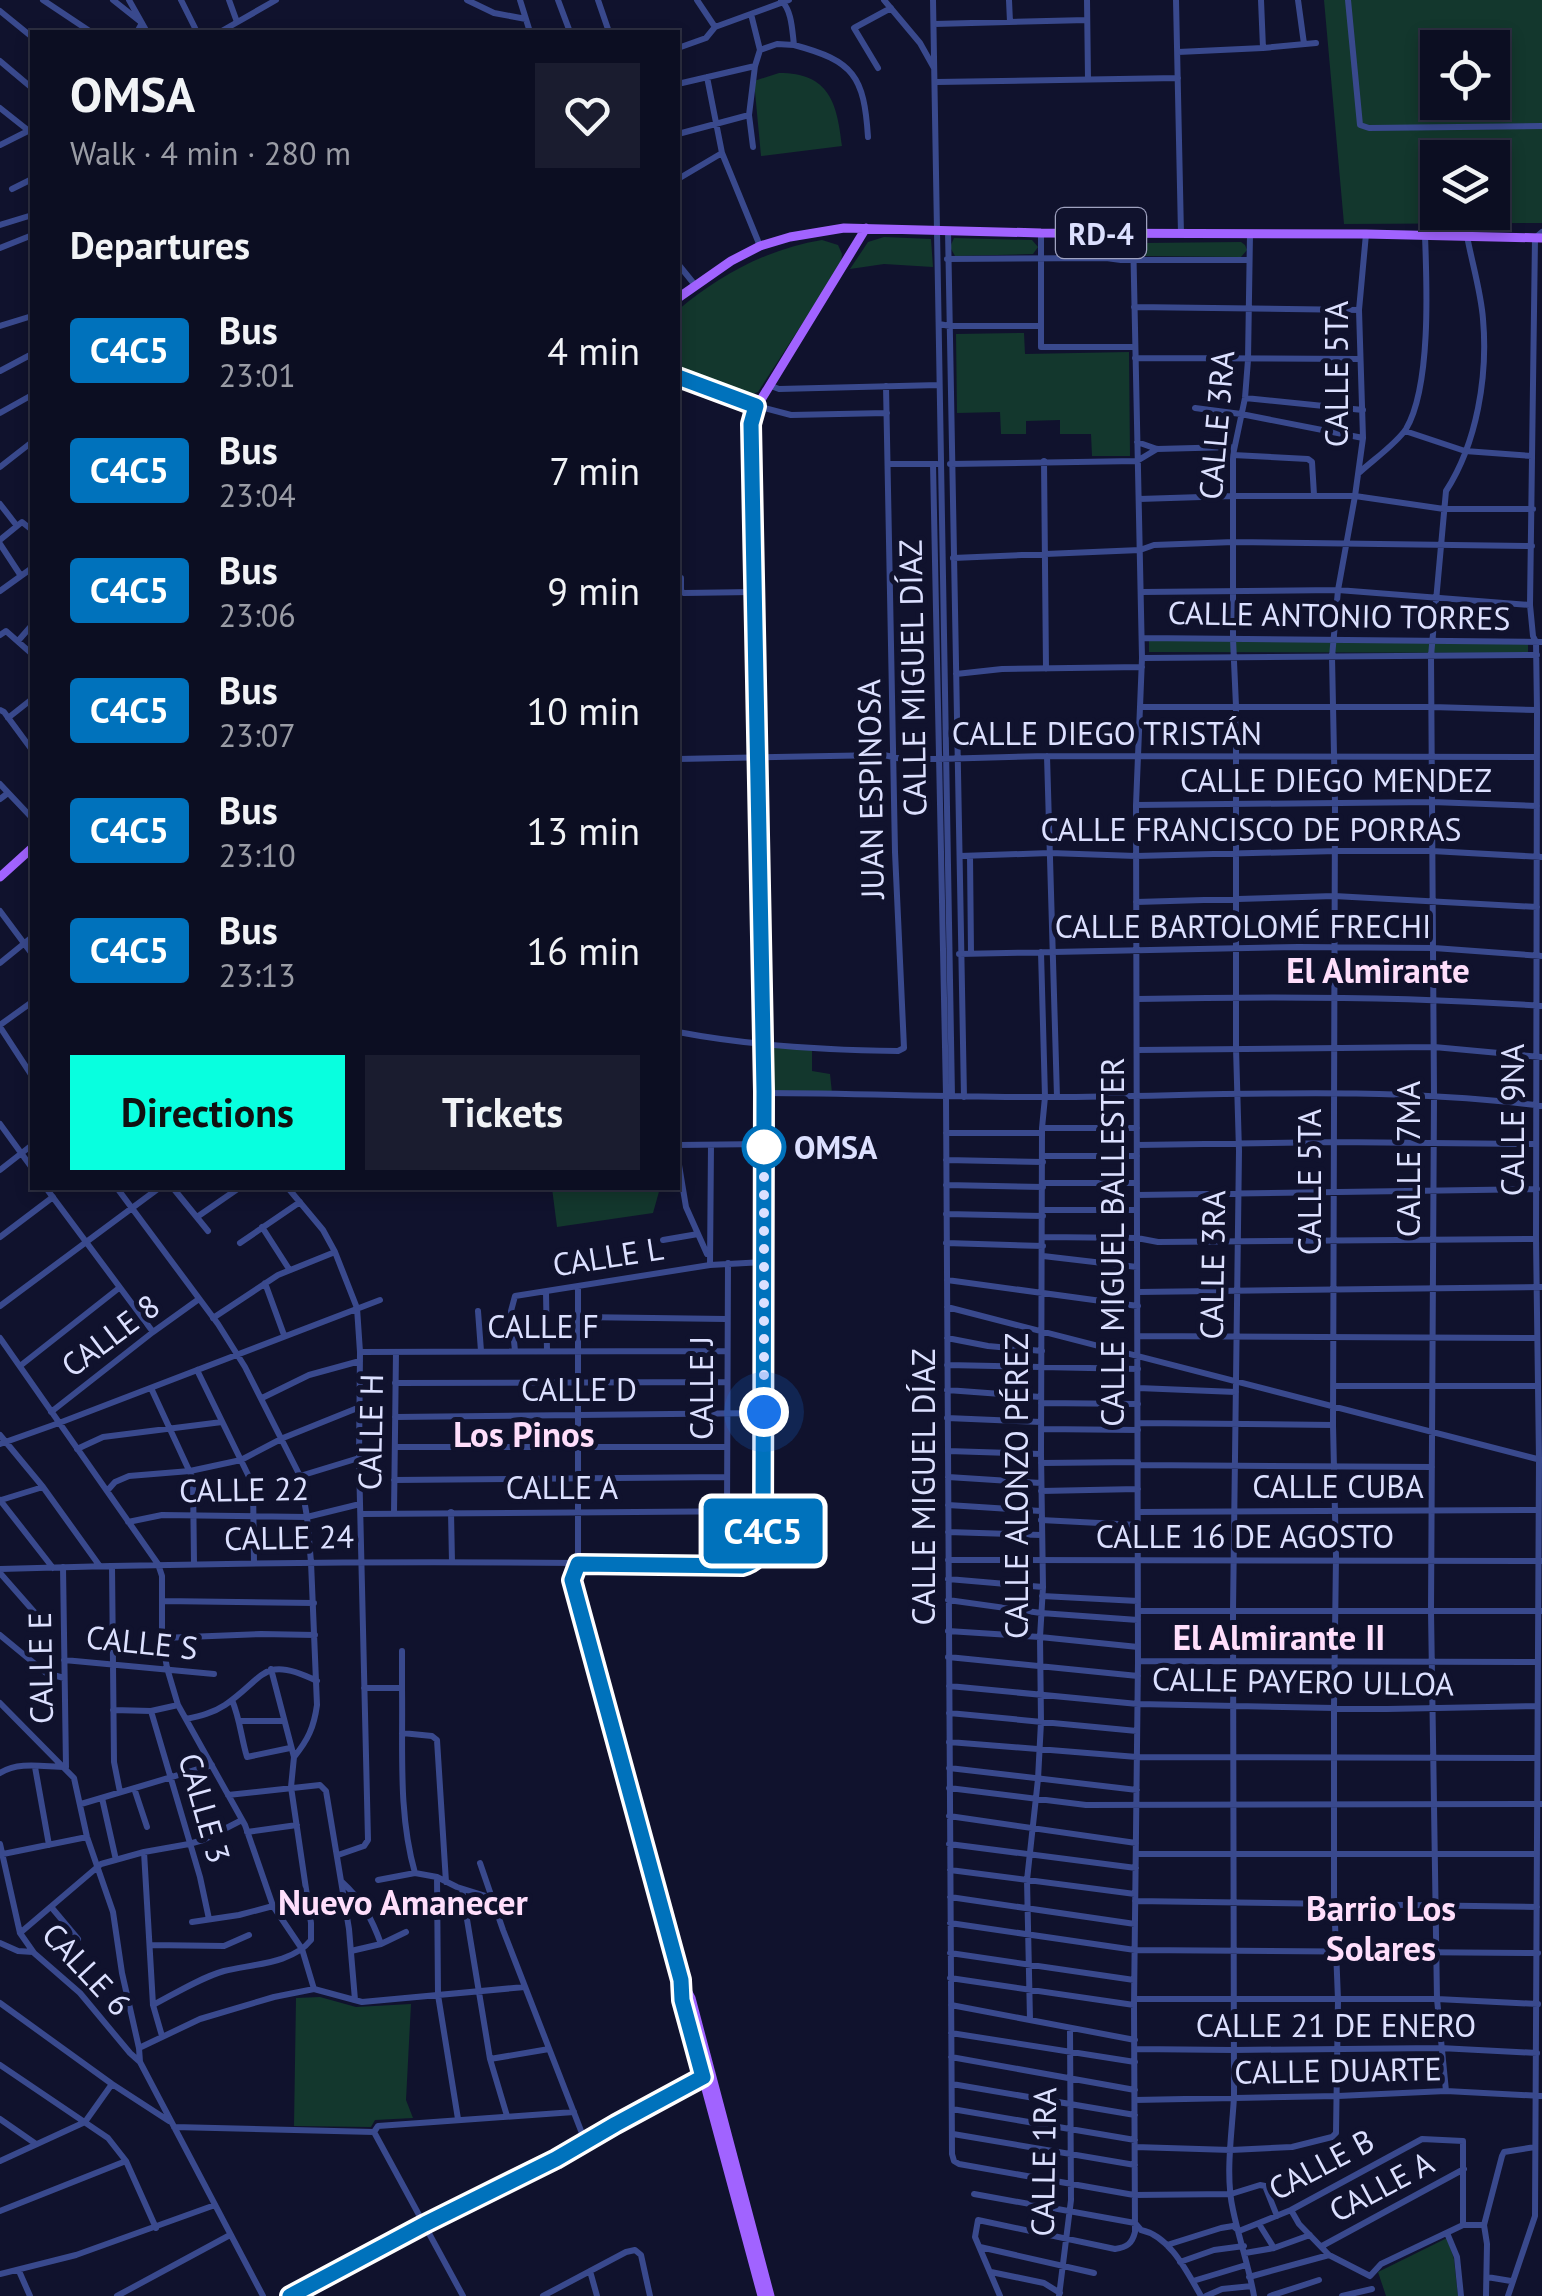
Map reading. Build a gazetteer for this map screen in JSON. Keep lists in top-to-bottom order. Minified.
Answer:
{"streets":{"main road":["RD-4"],"street":["CALLE 5TA","CALLE 3RA","CALLE ANTONIO TORRES","CALLE MIGUEL DÍAZ","CALLE DIEGO TRISTÁN","CALLE DIEGO MENDEZ","JUAN ESPINOSA","CALLE FRANCISCO DE PORRAS","CALLE BARTOLOMÉ FRECHI","CALLE 9NA","CALLE 7MA","CALLE MIGUEL BALLESTER","CALLE L","CALLE F","CALLE 8","CALLE J","CALLE D","CALLE H","CALLE ALONZO PÉREZ","CALLE CUBA","CALLE A","CALLE 22","CALLE 16 DE AGOSTO","CALLE 24","CALLE S","CALLE E","CALLE PAYERO ULLOA","CALLE 3","CALLE 6","CALLE 21 DE ENERO","CALLE DUARTE","CALLE 1RA","CALLE B"]},"crossings":[["RD-4","CALLE 5TA"],["RD-4","CALLE 3RA"],["RD-4","CALLE MIGUEL DÍAZ"],["RD-4","CALLE 9NA"],["RD-4","CALLE 7MA"],["RD-4","CALLE MIGUEL BALLESTER"],["CALLE 5TA","CALLE 3RA"],["CALLE 5TA","CALLE ANTONIO TORRES"],["CALLE 5TA","CALLE DIEGO TRISTÁN"],["CALLE 5TA","CALLE DIEGO MENDEZ"],["CALLE 5TA","CALLE FRANCISCO DE PORRAS"],["CALLE 5TA","CALLE BARTOLOMÉ FRECHI"],["CALLE 5TA","CALLE CUBA"],["CALLE 5TA","CALLE 16 DE AGOSTO"],["CALLE 5TA","CALLE PAYERO ULLOA"],["CALLE 5TA","CALLE 21 DE ENERO"],["CALLE 5TA","CALLE DUARTE"],["CALLE 3RA","CALLE ANTONIO TORRES"],["CALLE 3RA","CALLE DIEGO TRISTÁN"],["CALLE 3RA","CALLE DIEGO MENDEZ"],["CALLE 3RA","CALLE FRANCISCO DE PORRAS"],["CALLE 3RA","CALLE BARTOLOMÉ FRECHI"],["CALLE 3RA","CALLE CUBA"],["CALLE 3RA","CALLE 16 DE AGOSTO"],["CALLE 3RA","CALLE PAYERO ULLOA"],["CALLE 3RA","CALLE 21 DE ENERO"],["CALLE 3RA","CALLE DUARTE"],["CALLE 3RA","CALLE B"],["CALLE ANTONIO TORRES","CALLE 9NA"],["CALLE ANTONIO TORRES","CALLE 7MA"],["CALLE ANTONIO TORRES","CALLE MIGUEL BALLESTER"],["CALLE MIGUEL DÍAZ","CALLE DIEGO TRISTÁN"],["CALLE MIGUEL DÍAZ","CALLE FRANCISCO DE PORRAS"],["CALLE MIGUEL DÍAZ","CALLE BARTOLOMÉ FRECHI"],["CALLE MIGUEL DÍAZ","CALLE 16 DE AGOSTO"],["CALLE MIGUEL DÍAZ","CALLE PAYERO ULLOA"],["CALLE MIGUEL DÍAZ","CALLE 21 DE ENERO"],["CALLE DIEGO TRISTÁN","JUAN ESPINOSA"],["CALLE DIEGO TRISTÁN","CALLE 9NA"],["CALLE DIEGO TRISTÁN","CALLE 7MA"],["CALLE DIEGO TRISTÁN","CALLE MIGUEL BALLESTER"],["CALLE DIEGO MENDEZ","CALLE 9NA"],["CALLE DIEGO MENDEZ","CALLE 7MA"],["CALLE DIEGO MENDEZ","CALLE MIGUEL BALLESTER"],["CALLE FRANCISCO DE PORRAS","CALLE 9NA"],["CALLE FRANCISCO DE PORRAS","CALLE 7MA"],["CALLE FRANCISCO DE PORRAS","CALLE MIGUEL BALLESTER"],["CALLE BARTOLOMÉ FRECHI","CALLE 9NA"],["CALLE BARTOLOMÉ FRECHI","CALLE 7MA"],["CALLE BARTOLOMÉ FRECHI","CALLE MIGUEL BALLESTER"],["CALLE BARTOLOMÉ FRECHI","CALLE ALONZO PÉREZ"],["CALLE 9NA","CALLE CUBA"],["CALLE 9NA","CALLE 16 DE AGOSTO"],["CALLE 9NA","CALLE PAYERO ULLOA"],["CALLE 9NA","CALLE 21 DE ENERO"],["CALLE 9NA","CALLE DUARTE"],["CALLE 7MA","CALLE CUBA"],["CALLE 7MA","CALLE 16 DE AGOSTO"],["CALLE 7MA","CALLE PAYERO ULLOA"],["CALLE 7MA","CALLE 21 DE ENERO"],["CALLE 7MA","CALLE DUARTE"],["CALLE MIGUEL BALLESTER","CALLE CUBA"],["CALLE MIGUEL BALLESTER","CALLE 16 DE AGOSTO"],["CALLE MIGUEL BALLESTER","CALLE PAYERO ULLOA"],["CALLE MIGUEL BALLESTER","CALLE 21 DE ENERO"],["CALLE MIGUEL BALLESTER","CALLE DUARTE"],["CALLE MIGUEL BALLESTER","CALLE 1RA"],["CALLE L","CALLE F"],["CALLE L","CALLE J"],["CALLE F","CALLE J"],["CALLE F","CALLE H"],["CALLE J","CALLE D"],["CALLE J","CALLE A"],["CALLE D","CALLE H"],["CALLE H","CALLE A"],["CALLE ALONZO PÉREZ","CALLE 16 DE AGOSTO"],["CALLE ALONZO PÉREZ","CALLE PAYERO ULLOA"],["CALLE ALONZO PÉREZ","CALLE 21 DE ENERO"],["CALLE A","CALLE B"],["CALLE 24","CALLE E"],["CALLE S","CALLE E"],["CALLE 21 DE ENERO","CALLE 1RA"]],"districts":["El Almirante","Los Pinos","El Almirante II","Nuevo Amanecer","Barrio Los Solares"],"places":["OMSA"],"lines":["bus line C4C5"],"page":{"on_map":"C4C5","heading":[["OMSA","Walk · 4 min · 280 m"],"Departures"],"list":[{"mark":"C4C5","name":"Bus","note":"23:01","value":"4 min"},{"mark":"C4C5","name":"Bus","note":"23:04","value":"7 min"},{"mark":"C4C5","name":"Bus","note":"23:06","value":"9 min"},{"mark":"C4C5","name":"Bus","note":"23:07","value":"10 min"},{"mark":"C4C5","name":"Bus","note":"23:10","value":"13 min"},{"mark":"C4C5","name":"Bus","note":"23:13","value":"16 min"}],"buttons":["Directions","Tickets"]}}
